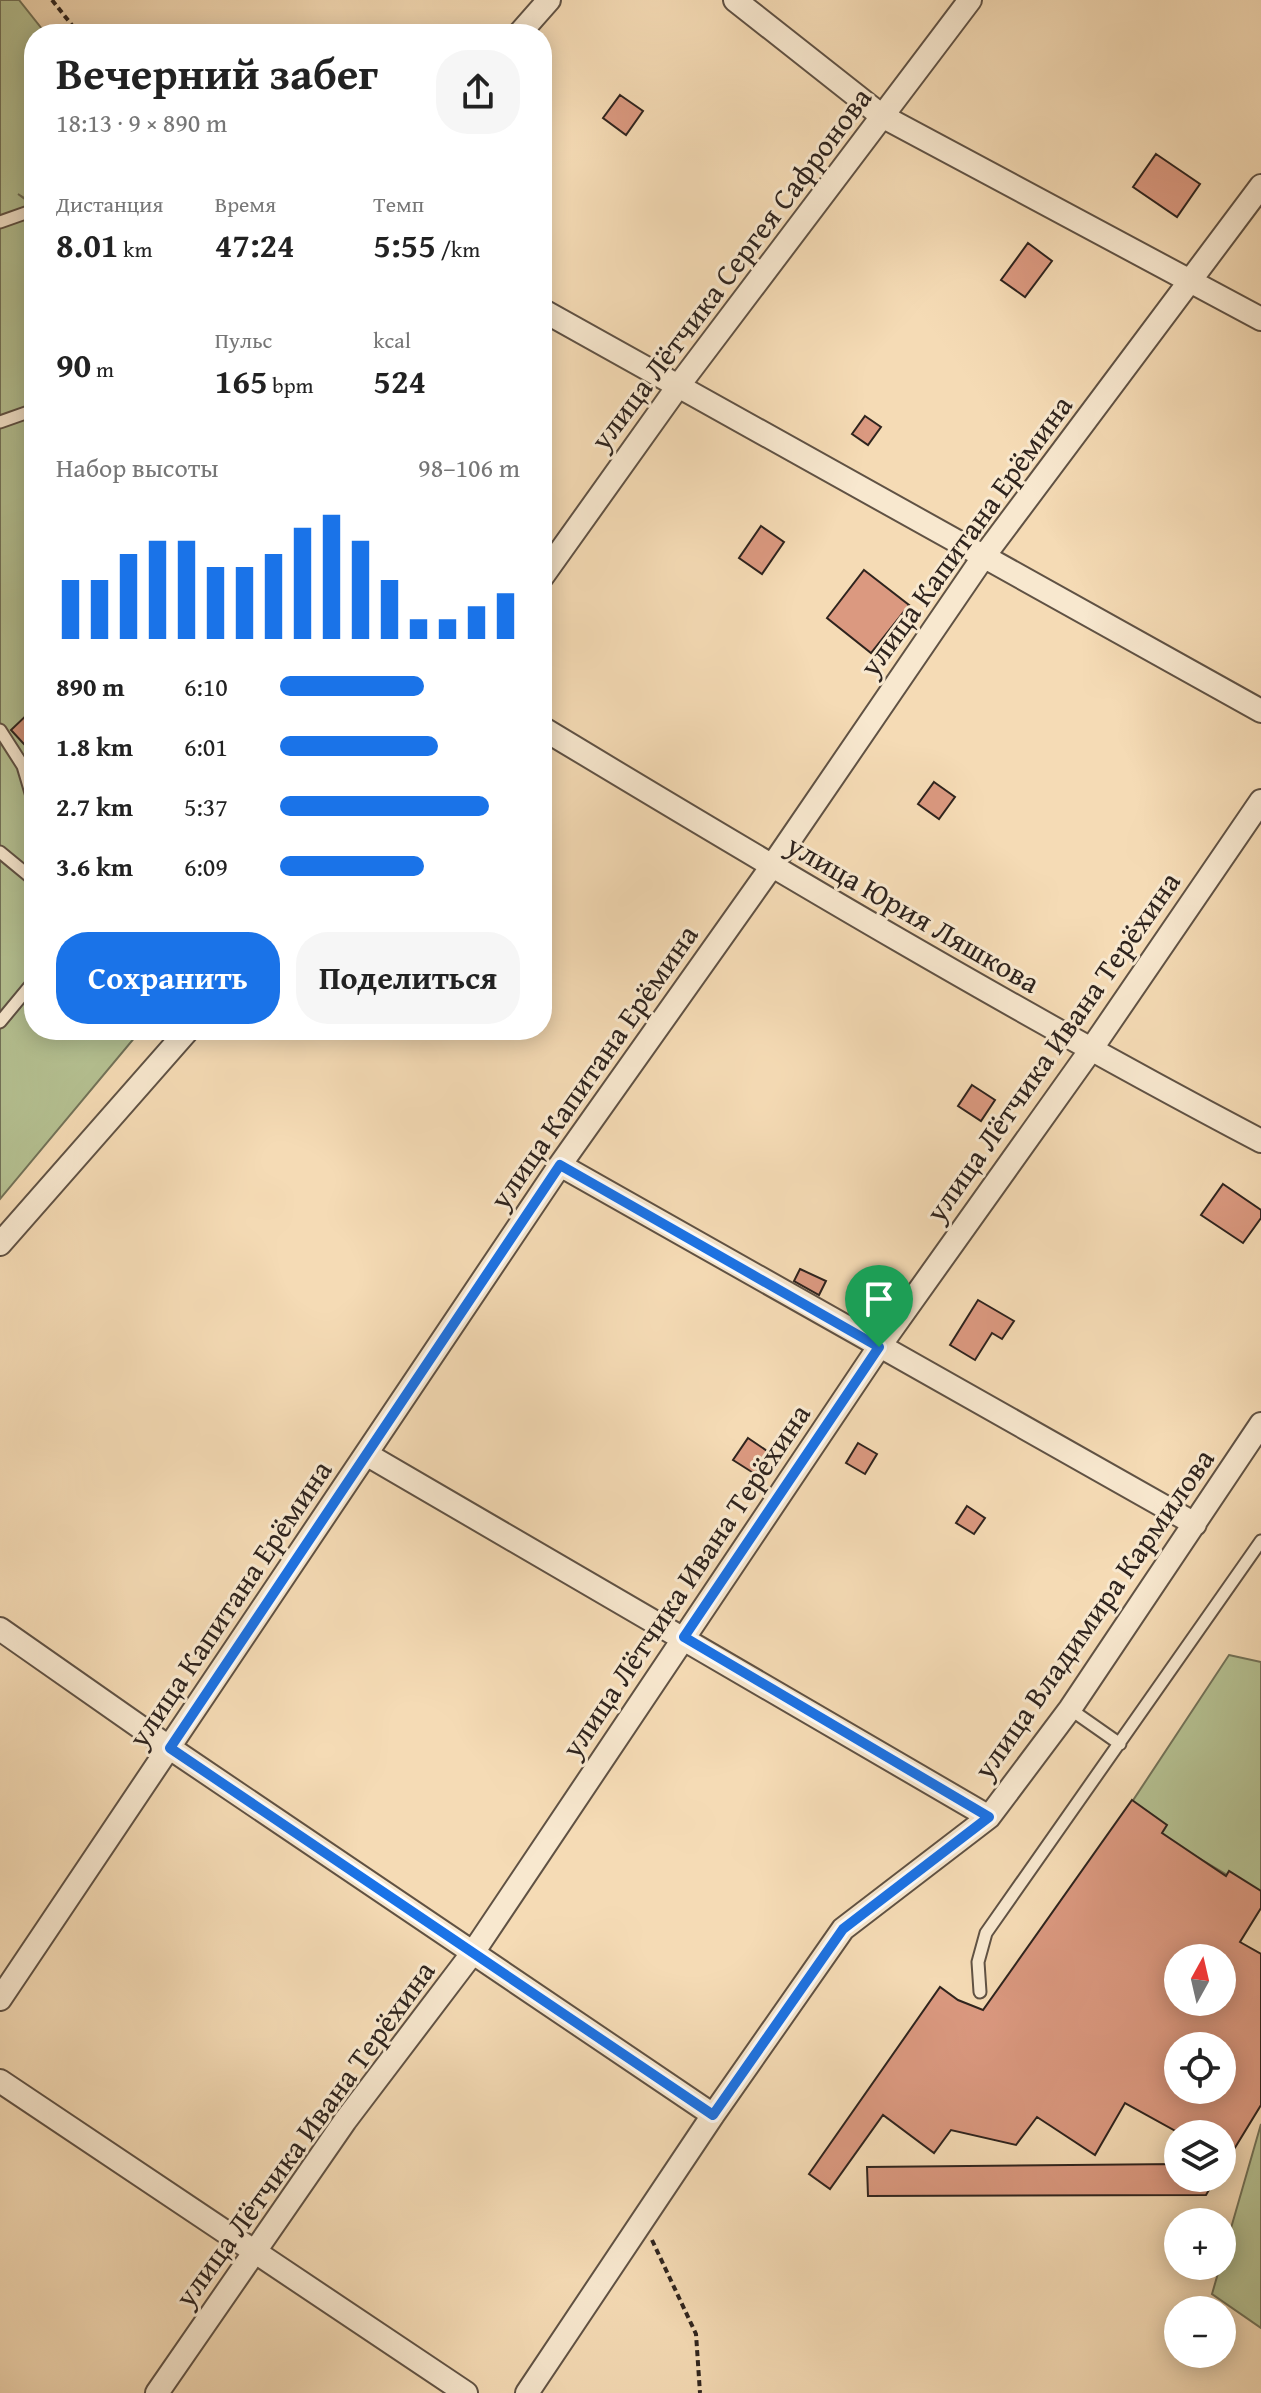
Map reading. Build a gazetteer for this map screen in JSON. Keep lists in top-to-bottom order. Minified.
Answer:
{"streets":{"street":["улица Лётчика Сергея Сафронова","улица Капитана Ерёмина","улица Юрия Ляшкова","улица Лётчика Ивана Терёхина","улица Владимира Кармилова"]},"crossings":[["улица Капитана Ерёмина","улица Юрия Ляшкова"],["улица Юрия Ляшкова","улица Лётчика Ивана Терёхина"]],"north":"top","page":{"heading":["Вечерний забег","18:13 · 9 × 890 m"],"stats":[["Дистанция","8.01 km"],["Время","47:24"],["Темп","5:55 /km"],["90 m"],["Пульс","165 bpm"],["kcal","524"]],"chart":["Набор высоты","98–106 m"],"list":[{"name":"890 m","note":"6:10"},{"name":"1.8 km","note":"6:01"},{"name":"2.7 km","note":"5:37"},{"name":"3.6 km","note":"6:09"}],"buttons":["Сохранить","Поделиться"],"map_buttons":["+","−"]}}
